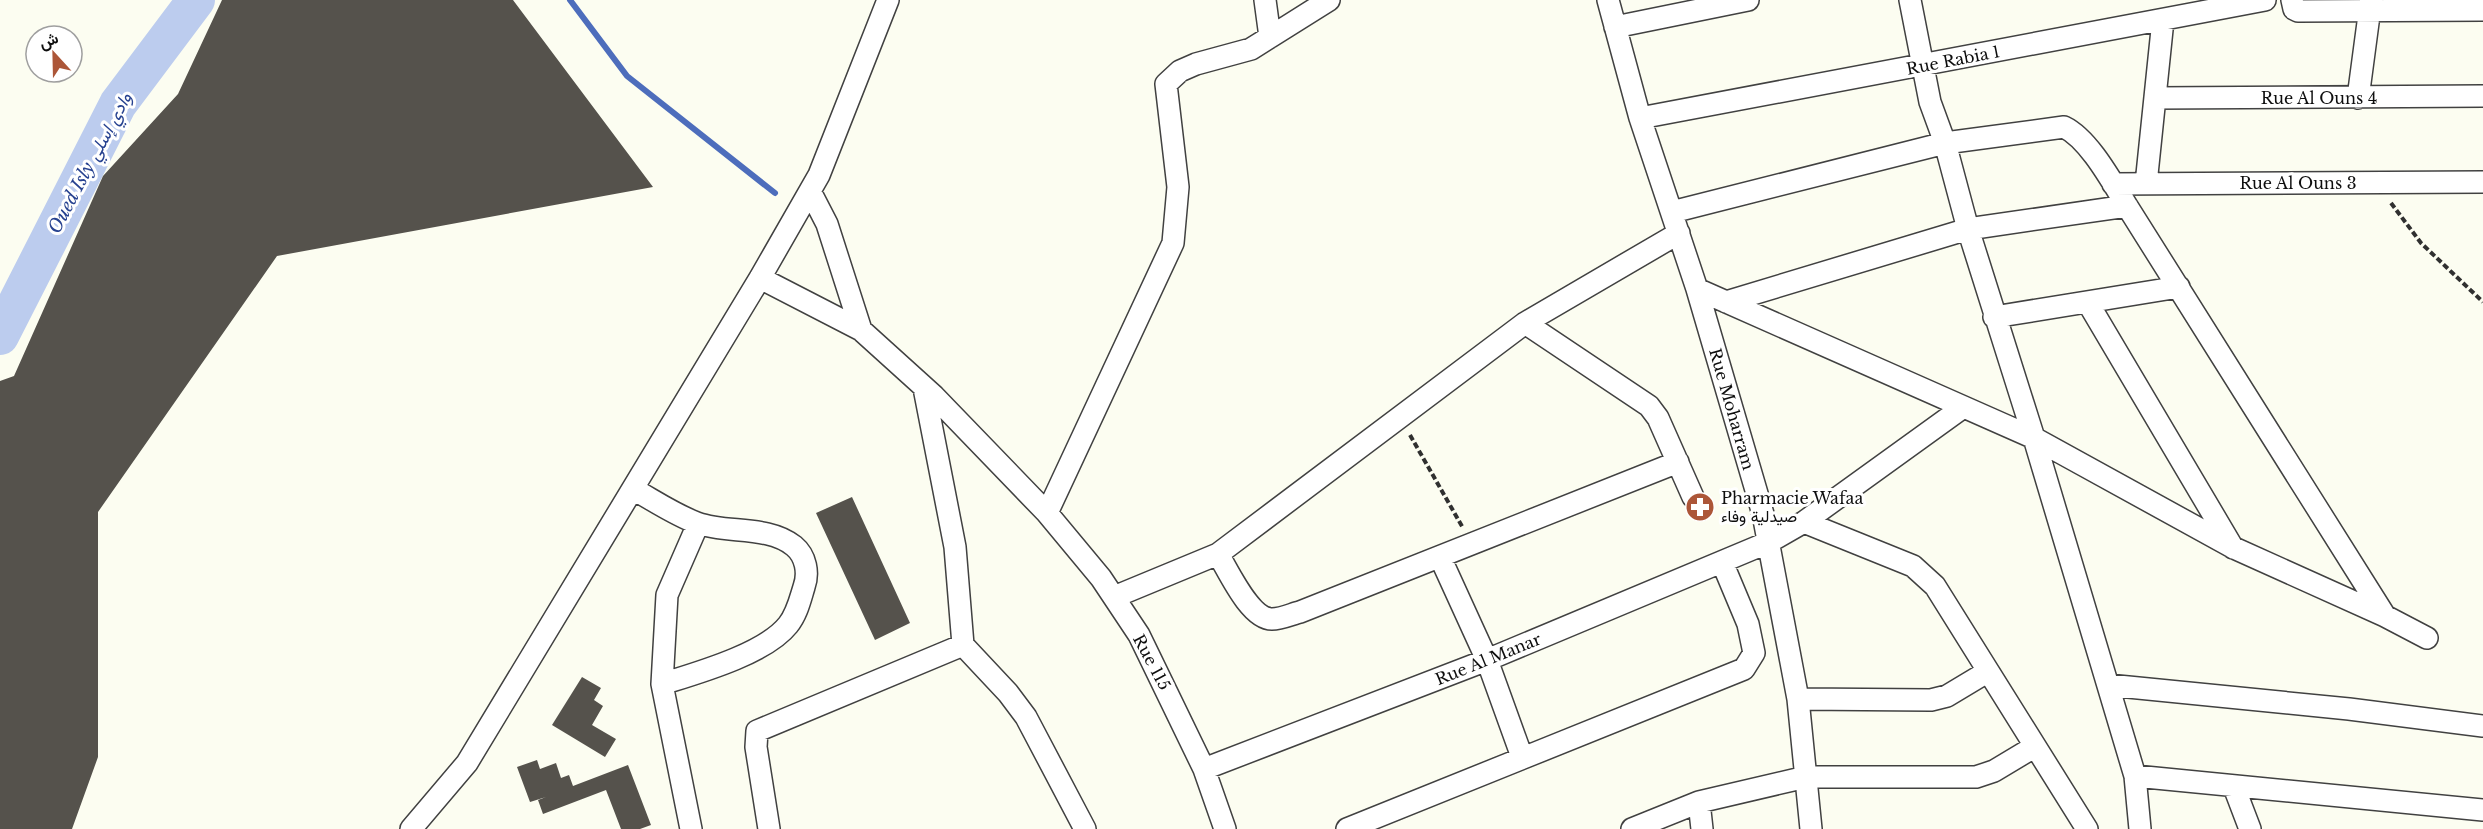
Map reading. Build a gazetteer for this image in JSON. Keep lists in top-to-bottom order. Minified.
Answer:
{"streets":{"street":["Rue Rabia 1","Rue Al Ouns 4","Rue Al Ouns 3","Rue Moharram","Rue Al Manar","Rue 115"]},"crossings":[["Rue Rabia 1","Rue Moharram"],["Rue Moharram","Rue Al Manar"],["Rue Al Manar","Rue 115"]],"water":["Oued Isly وادي إسلي"],"places":{"pharmacy":["Pharmacie Wafaa صيدلية وفاء"]},"north":"top"}
